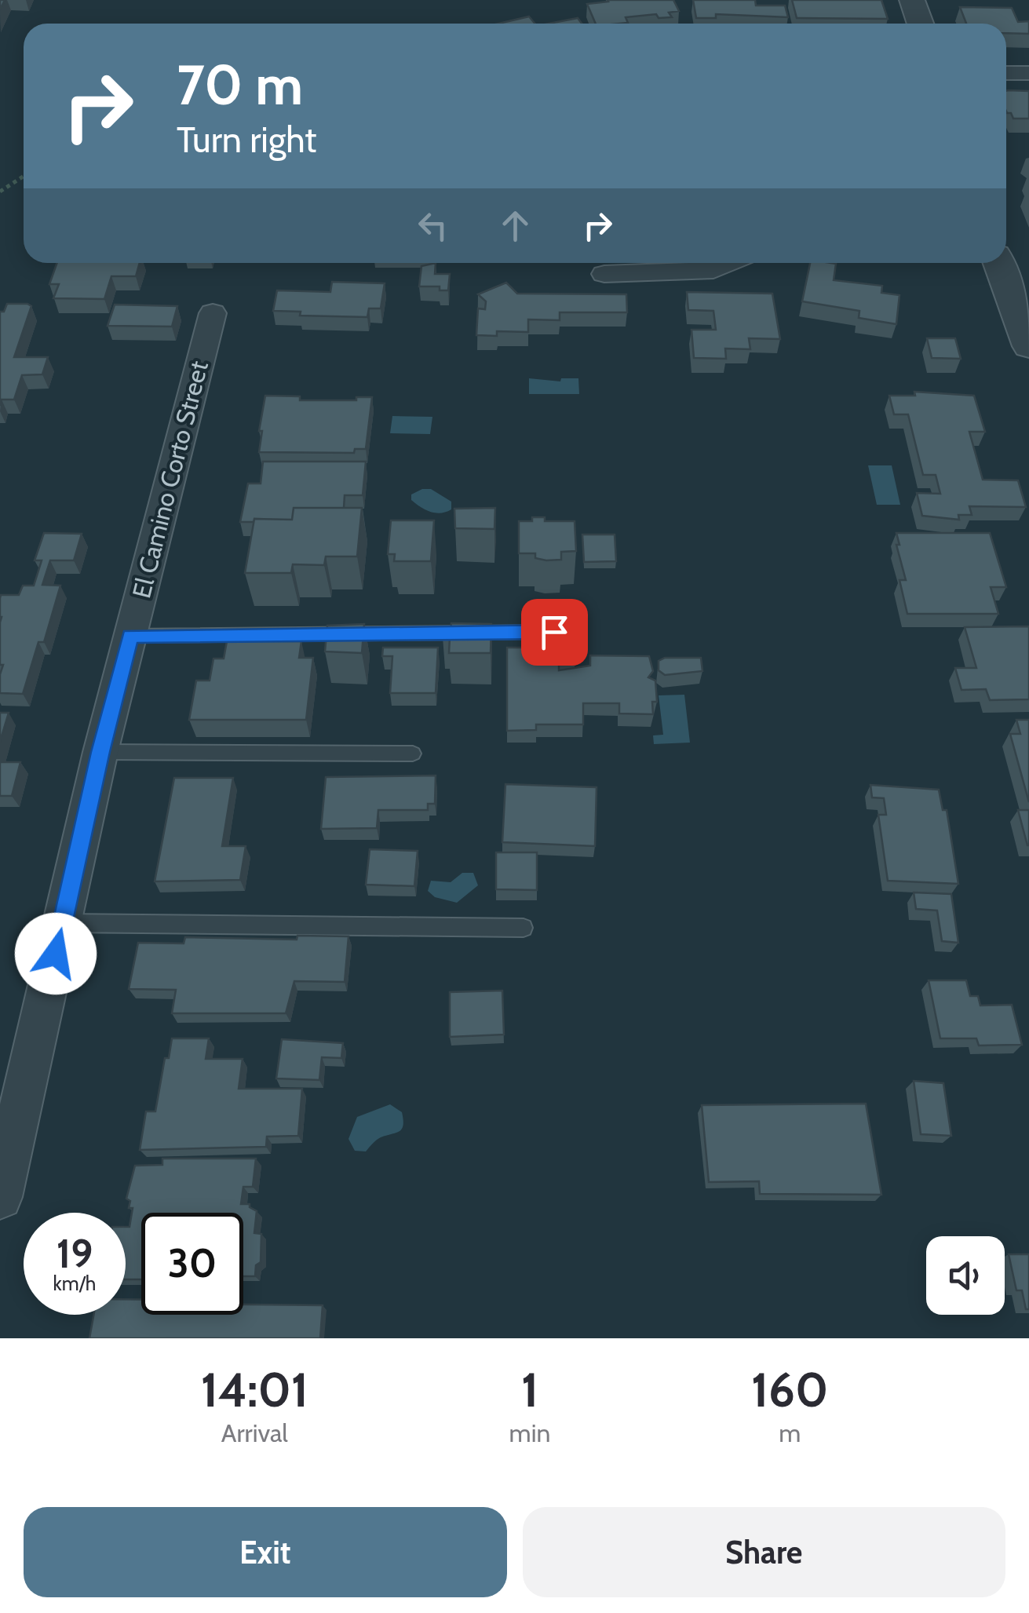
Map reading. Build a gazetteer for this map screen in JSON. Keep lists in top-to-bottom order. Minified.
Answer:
{"streets":{"street":["El Camino Corto Street"]},"page":{"turn":["70 m","Turn right"],"speed":"19 km/h","limit":"30","eta":["14:01","Arrival","1","min","160","m"],"buttons":["Exit","Share"]}}
